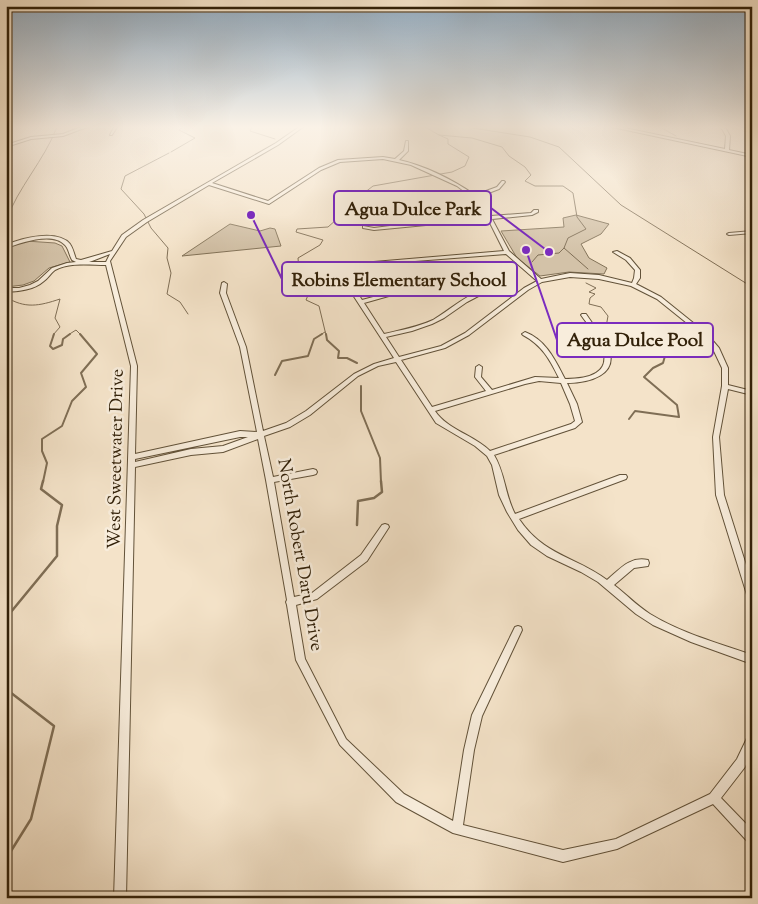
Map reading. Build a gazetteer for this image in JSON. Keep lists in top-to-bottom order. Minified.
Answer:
{"streets":{"street":["West Sweetwater Drive","North Robert Daru Drive"]},"places":["Robins Elementary School","Agua Dulce Pool","Agua Dulce Park"]}
